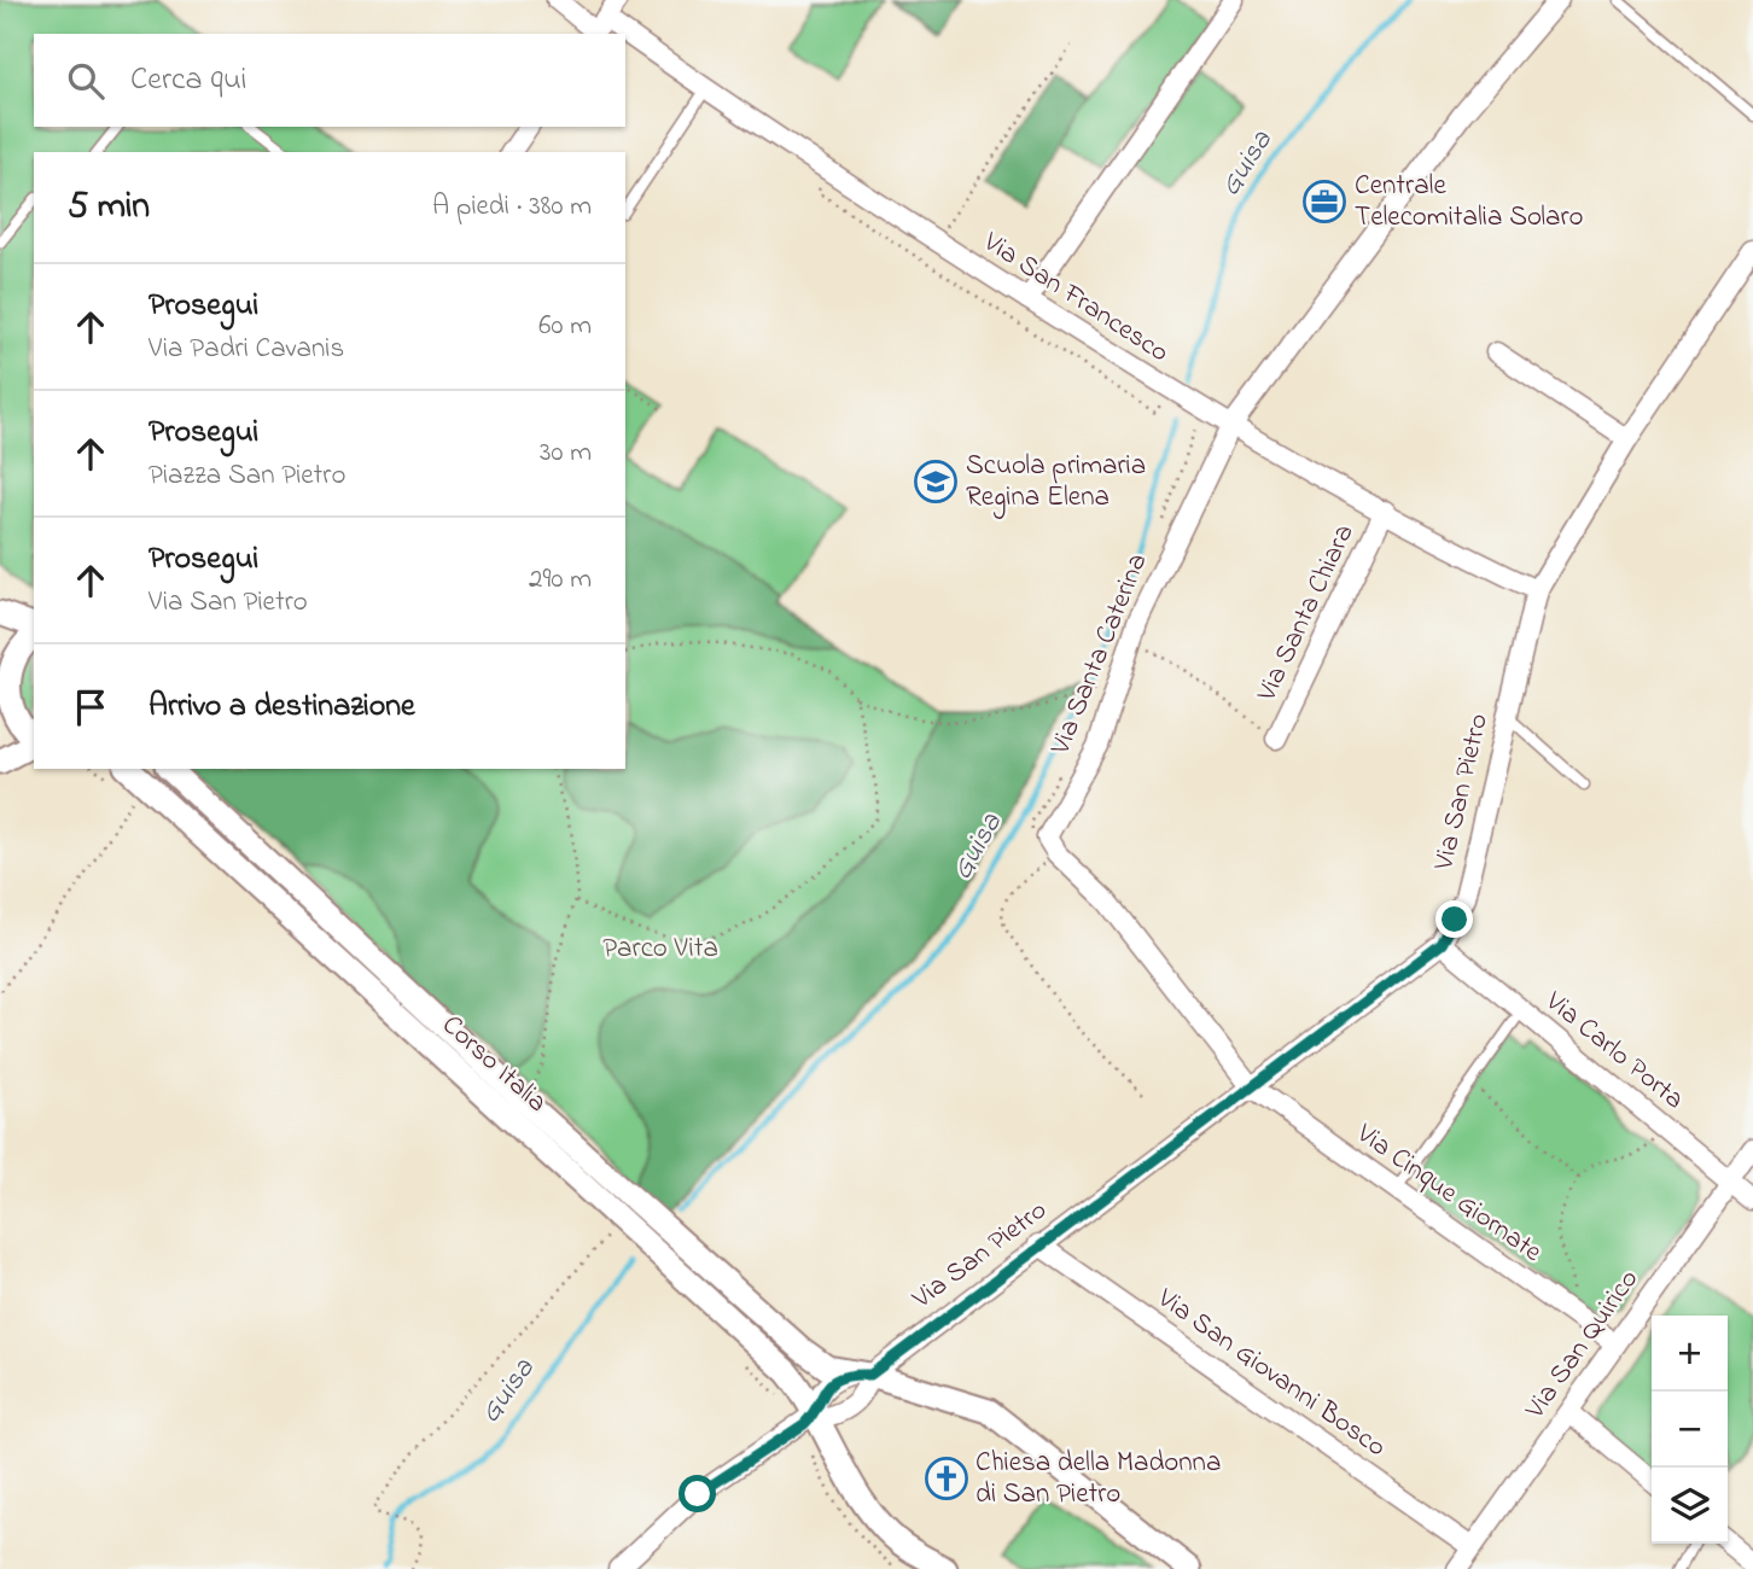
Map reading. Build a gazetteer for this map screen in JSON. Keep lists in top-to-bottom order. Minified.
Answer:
{"streets":{"street":["Via San Francesco","Via Santa Chiara","Via Santa Caterina","Via San Pietro","Via Carlo Porta","Corso Italia","Via Cinque Giornate","Via San Quirico","Via San Giovanni Bosco"]},"crossings":[["Via San Francesco","Via Santa Chiara"],["Via San Francesco","Via Santa Caterina"],["Via San Francesco","Via San Pietro"],["Via San Pietro","Via Carlo Porta"],["Via San Pietro","Corso Italia"],["Via San Pietro","Via Cinque Giornate"],["Via San Pietro","Via San Giovanni Bosco"],["Via Carlo Porta","Via San Quirico"],["Via Cinque Giornate","Via San Quirico"],["Via San Quirico","Via San Giovanni Bosco"]],"water":["Guisa"],"parks":["Parco Vita"],"places":{"office":["Centrale Telecomitalia Solaro"],"school or university":["Scuola primaria Regina Elena"],"church":["Chiesa della Madonna di San Pietro"]},"page":{"search":"Cerca qui","heading":["5 min","A piedi · 380 m"],"list":[["Prosegui","Via Padri Cavanis","60 m"],["Prosegui","Piazza San Pietro","30 m"],["Prosegui","Via San Pietro","290 m"],"Arrivo a destinazione"],"map_buttons":["+","−"]}}
